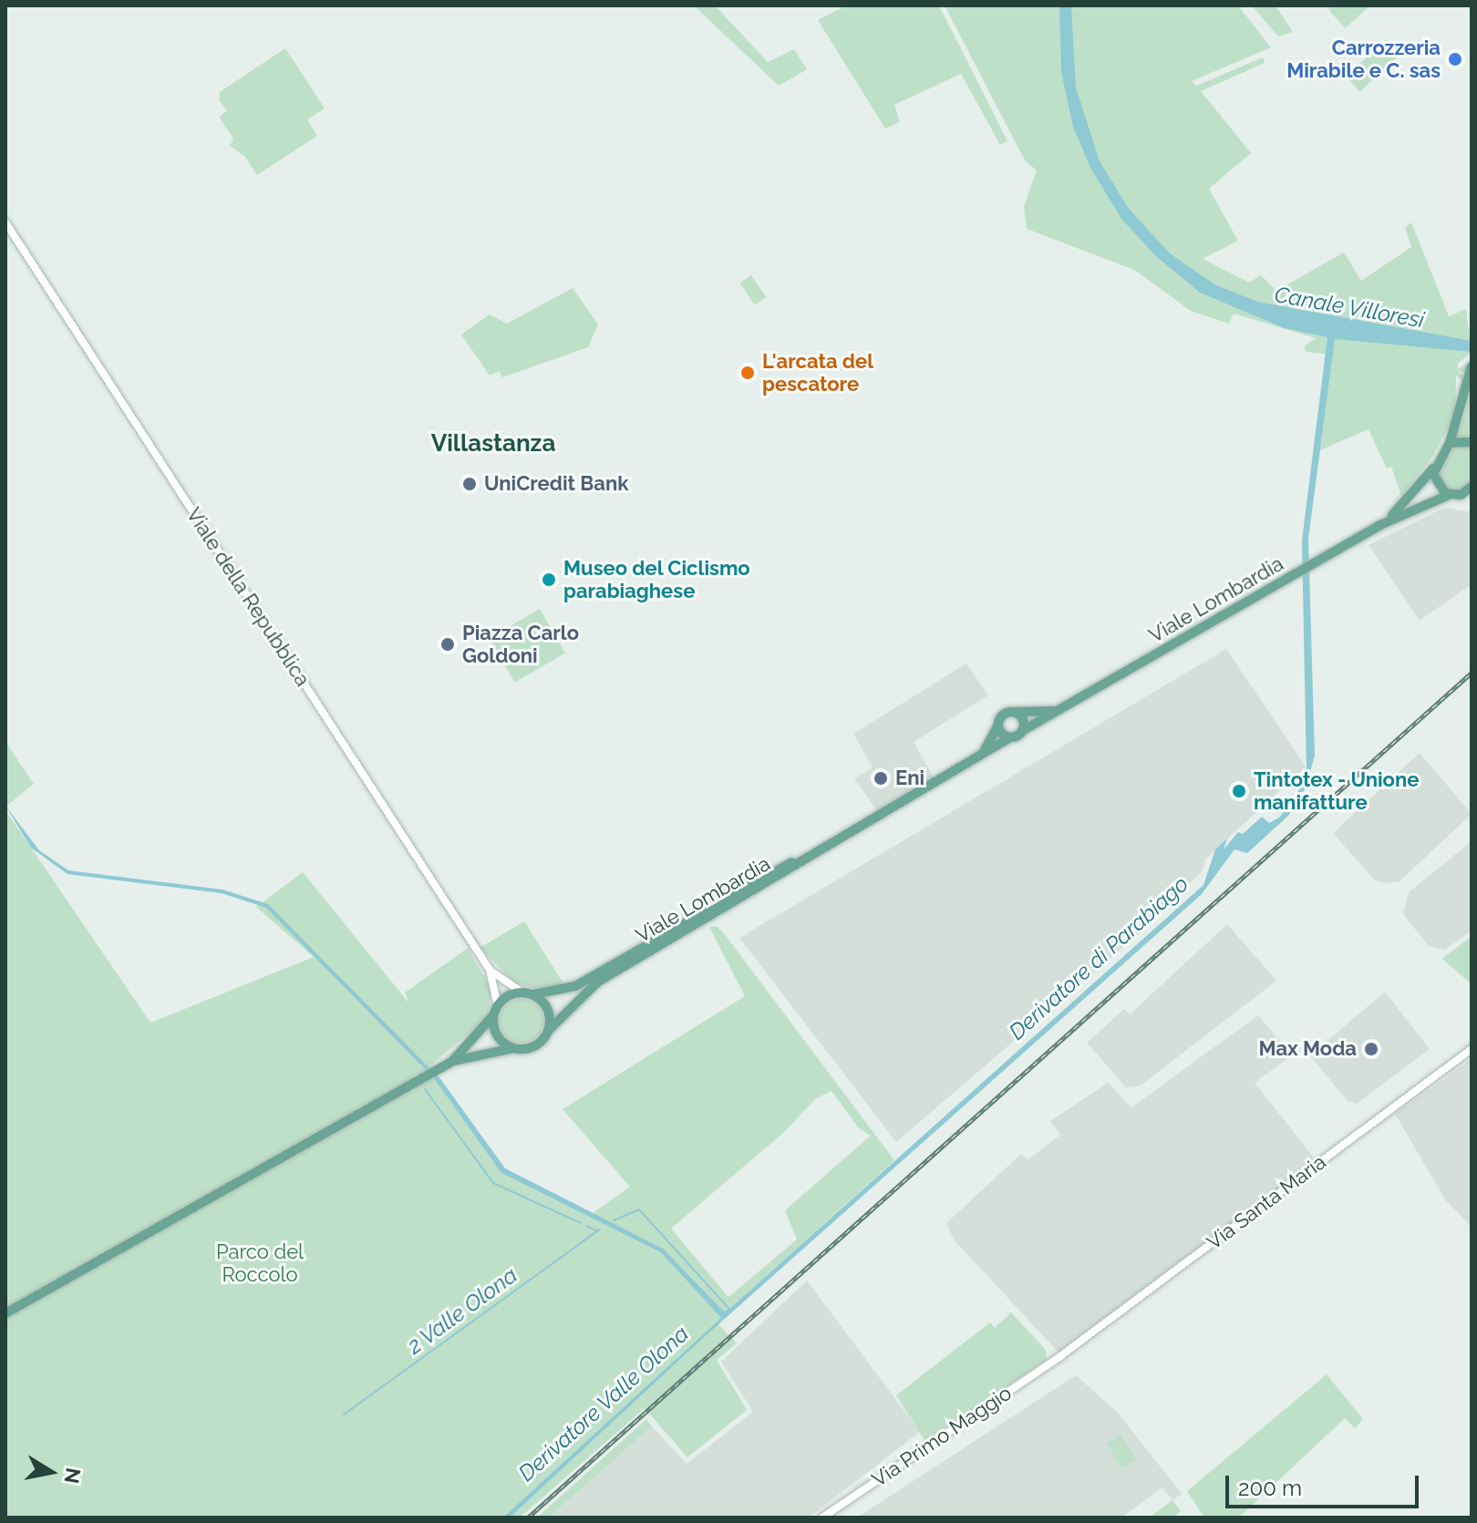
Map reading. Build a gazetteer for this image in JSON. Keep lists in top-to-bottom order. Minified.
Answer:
{"streets":{"main road":["Viale Lombardia"],"street":["Viale della Repubblica","Via Santa Maria","Via Primo Maggio"]},"crossings":[["Via Santa Maria","Via Primo Maggio"]],"districts":["Villastanza"],"water":["Canale Villoresi","Derivatore di Parabiago","2 Valle Olona","Derivatore Valle Olona"],"parks":["Parco del Roccolo"],"places":["Carrozzeria Mirabile e C. sas","L'arcata del pescatore","UniCredit Bank","Museo del Ciclismo parabiaghese","Piazza Carlo Goldoni","Eni","Tintotex - Unione manifatture","Max Moda"],"scale_bar":"200 m","north":"right"}
